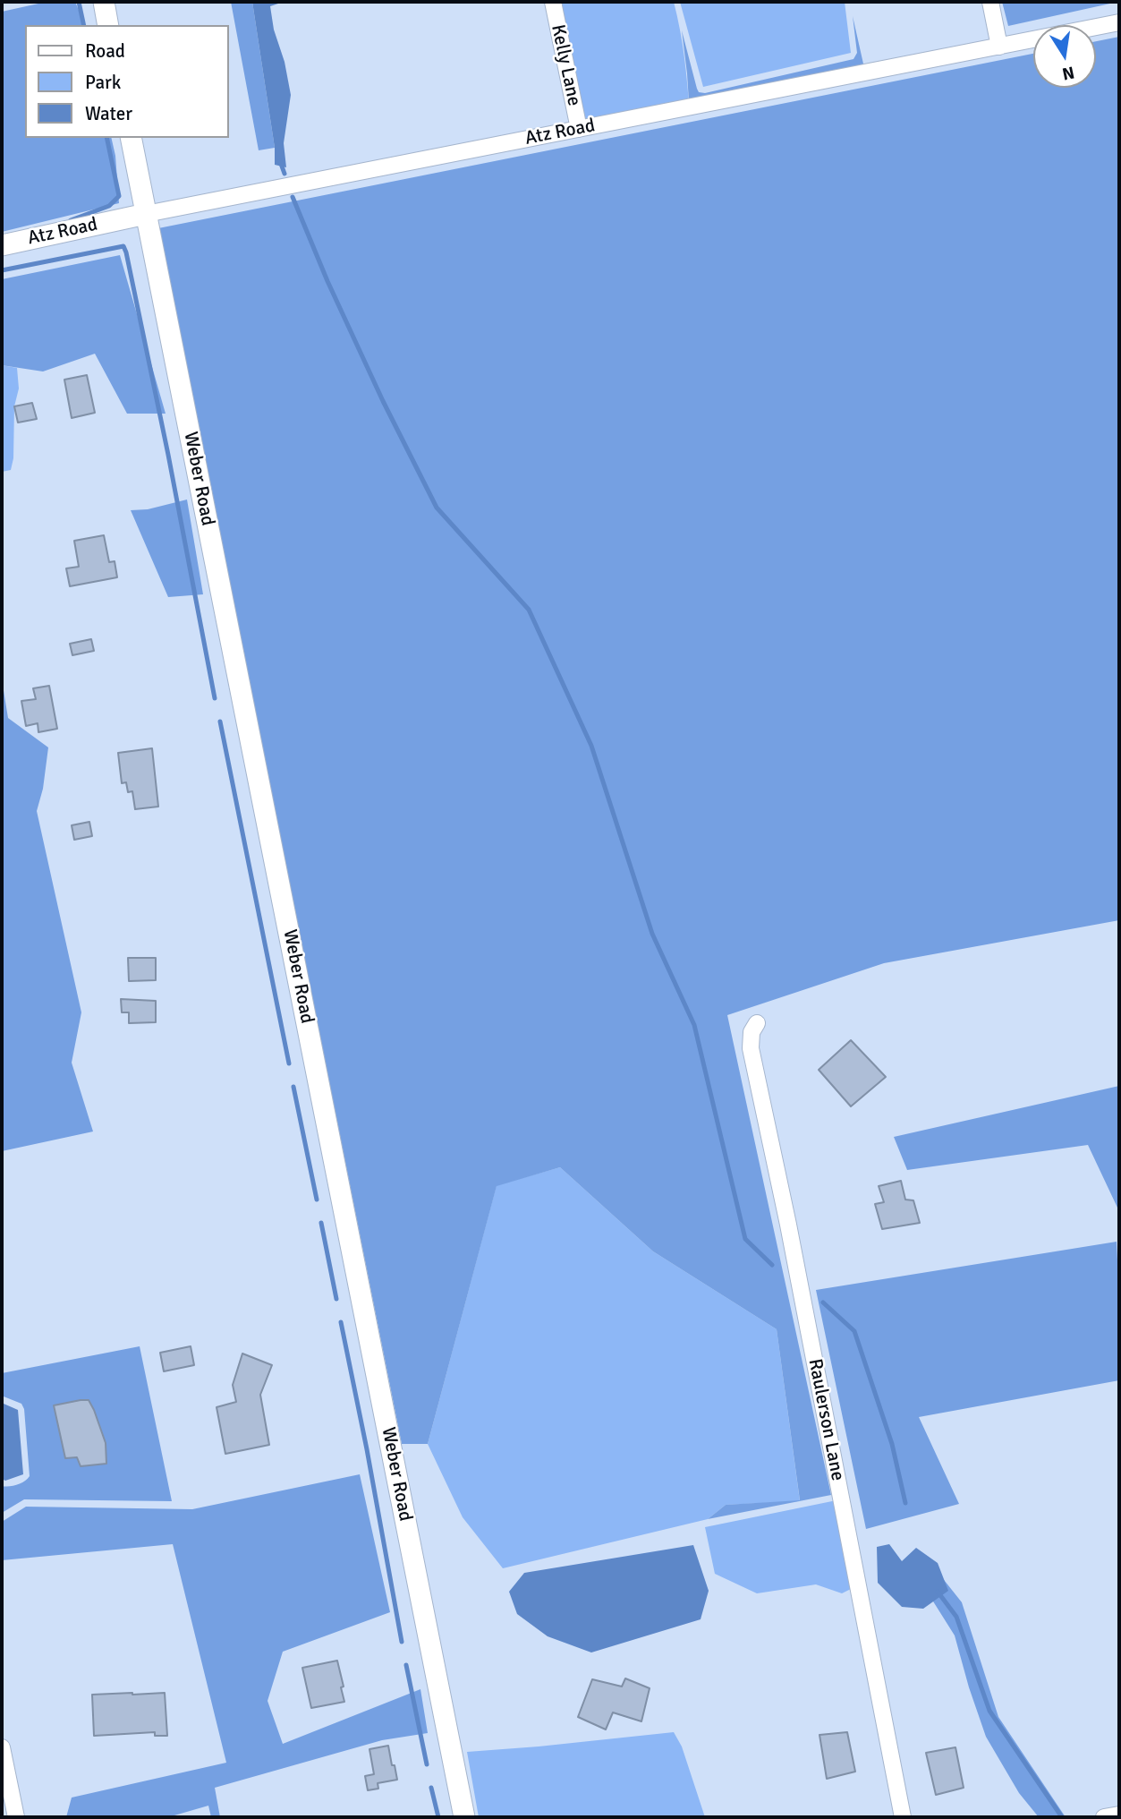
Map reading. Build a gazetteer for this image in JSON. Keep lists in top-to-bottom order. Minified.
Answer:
{"streets":{"street":["Kelly Lane","Atz Road","Weber Road","Raulerson Lane"]},"crossings":[["Kelly Lane","Atz Road"],["Atz Road","Weber Road"]],"legend":["Road","Park","Water"],"north":"bottom"}
